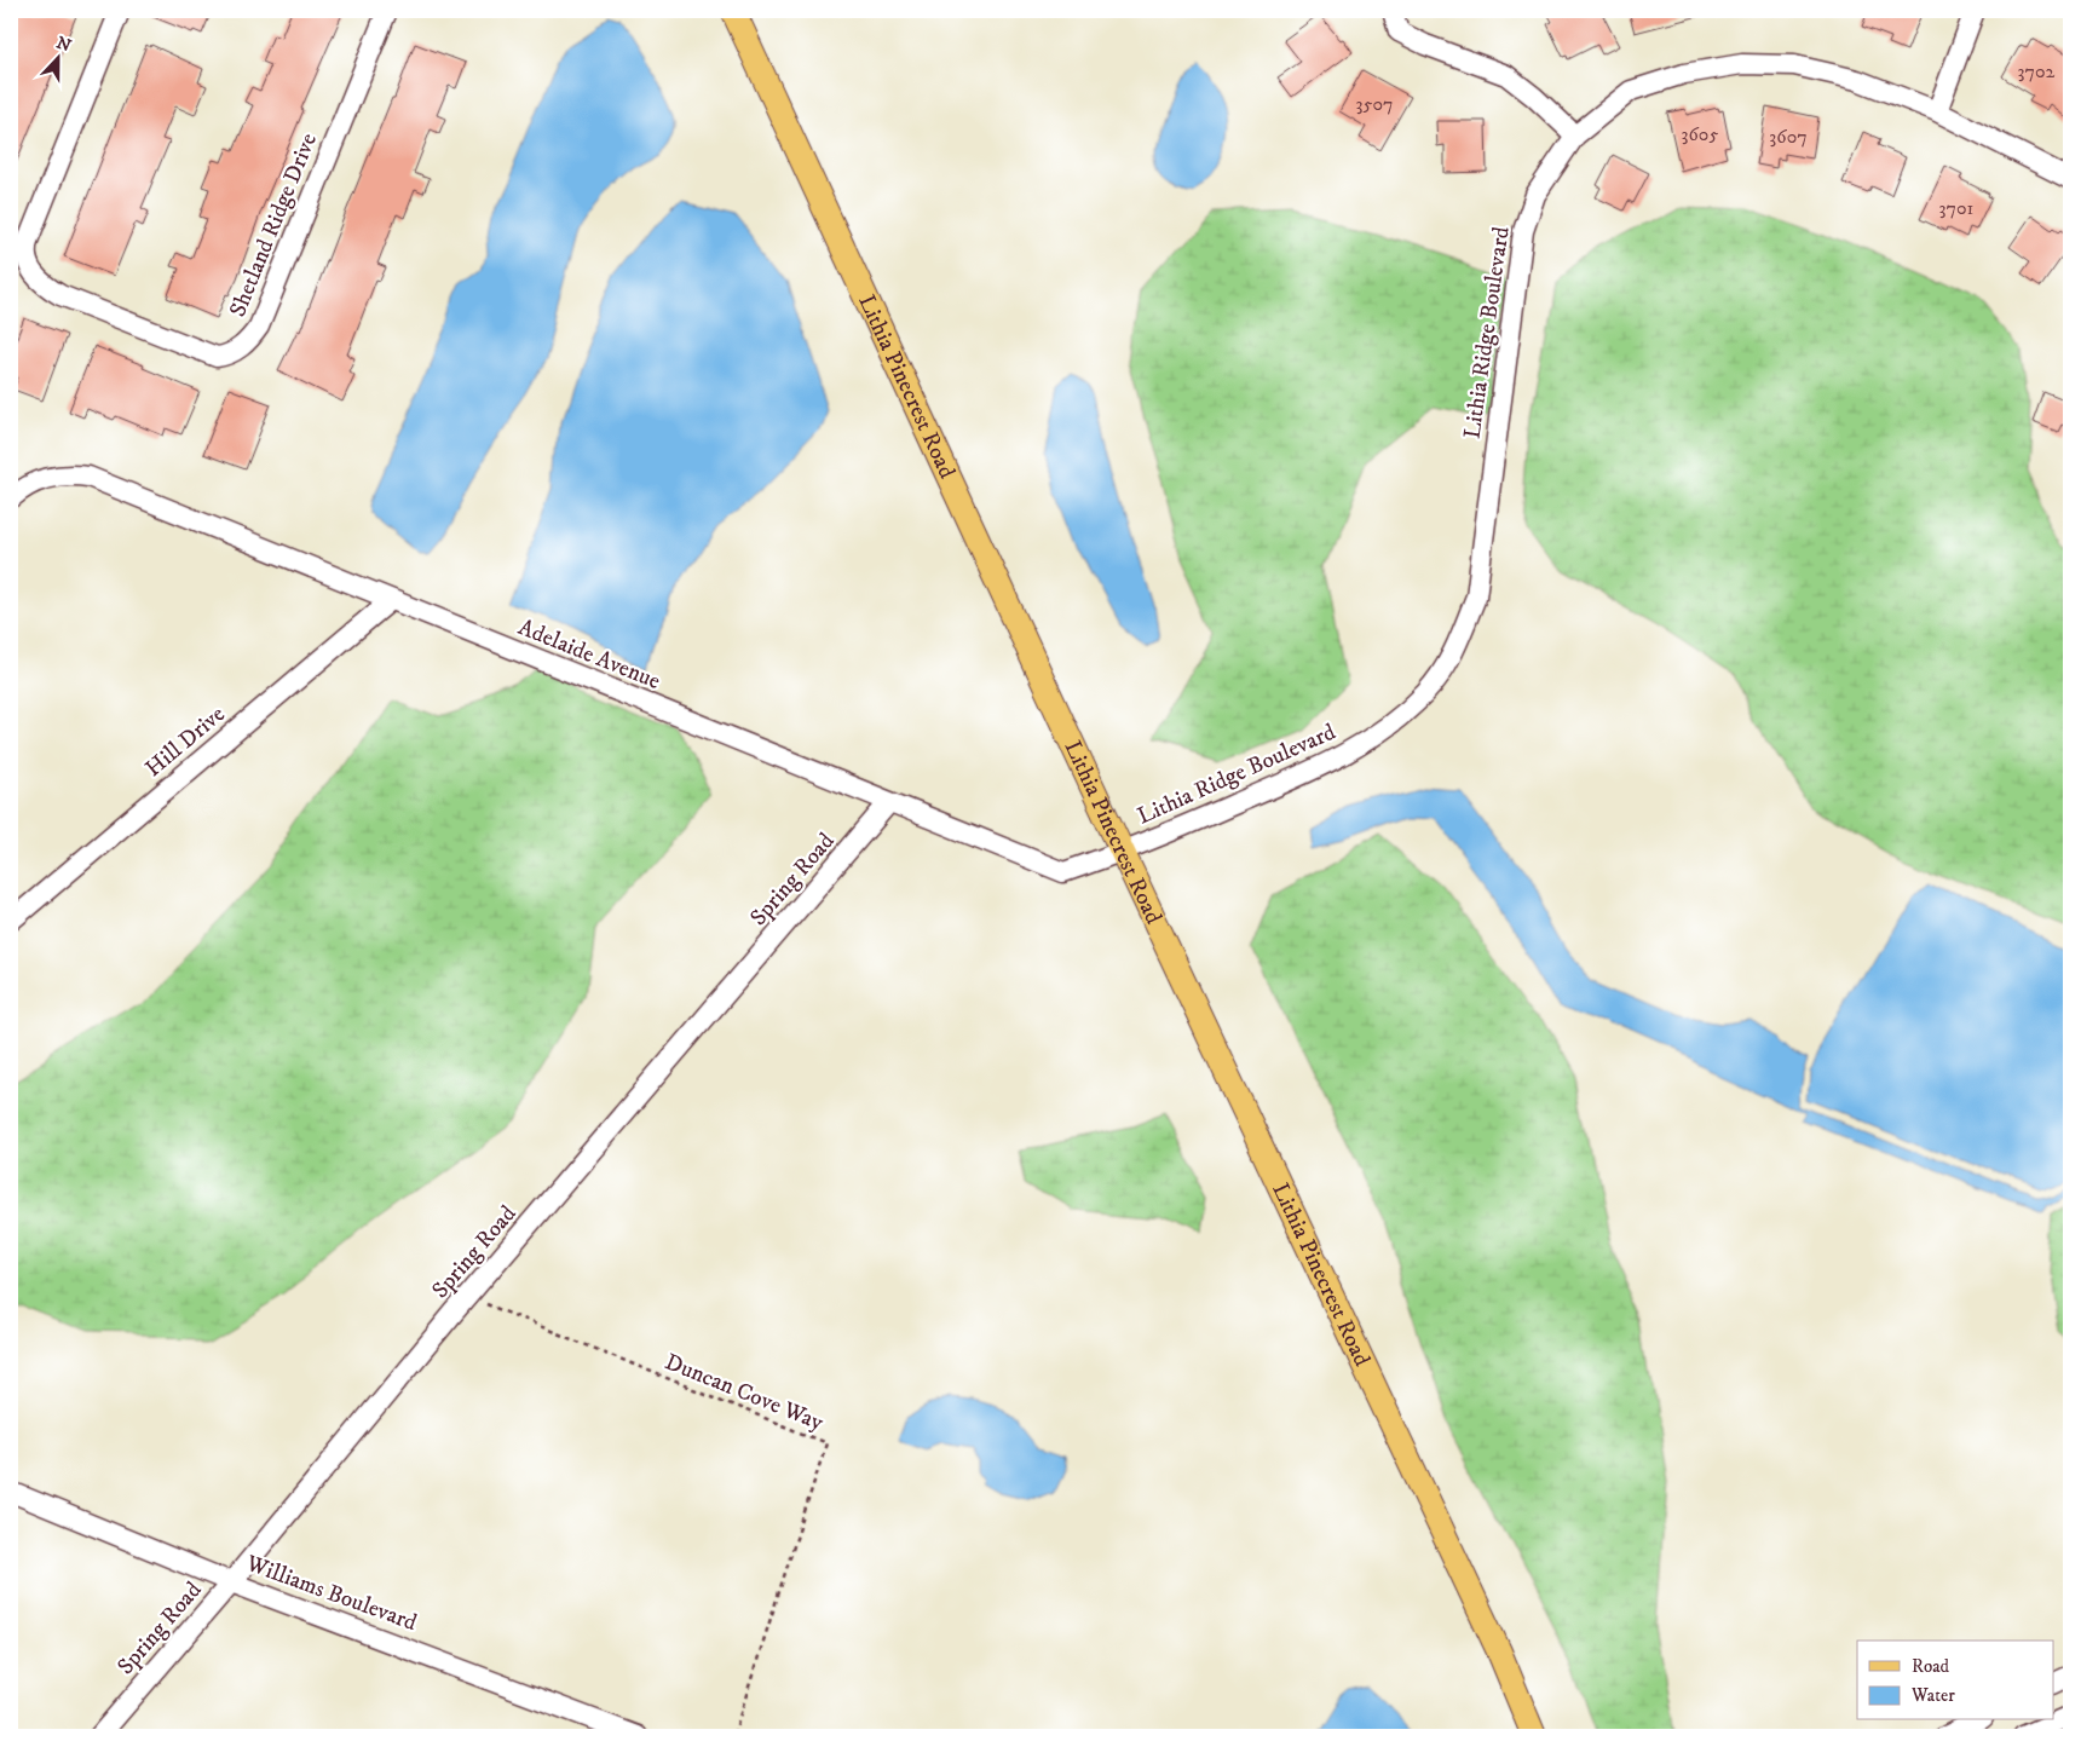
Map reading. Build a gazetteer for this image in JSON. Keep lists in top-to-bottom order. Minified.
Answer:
{"streets":{"main road":["Lithia Pinecrest Road"],"street":["Shetland Ridge Drive","Lithia Ridge Boulevard","Adelaide Avenue","Hill Drive","Spring Road","Williams Boulevard"],"path":["Duncan Cove Way"]},"crossings":[["Lithia Ridge Boulevard","Lithia Pinecrest Road"],["Lithia Ridge Boulevard","Adelaide Avenue"],["Lithia Pinecrest Road","Adelaide Avenue"],["Adelaide Avenue","Hill Drive"],["Adelaide Avenue","Spring Road"],["Spring Road","Duncan Cove Way"],["Spring Road","Williams Boulevard"]],"house_numbers":["3702","3507","3605","3607","3701"],"legend":["Road","Water"],"north":"top"}
